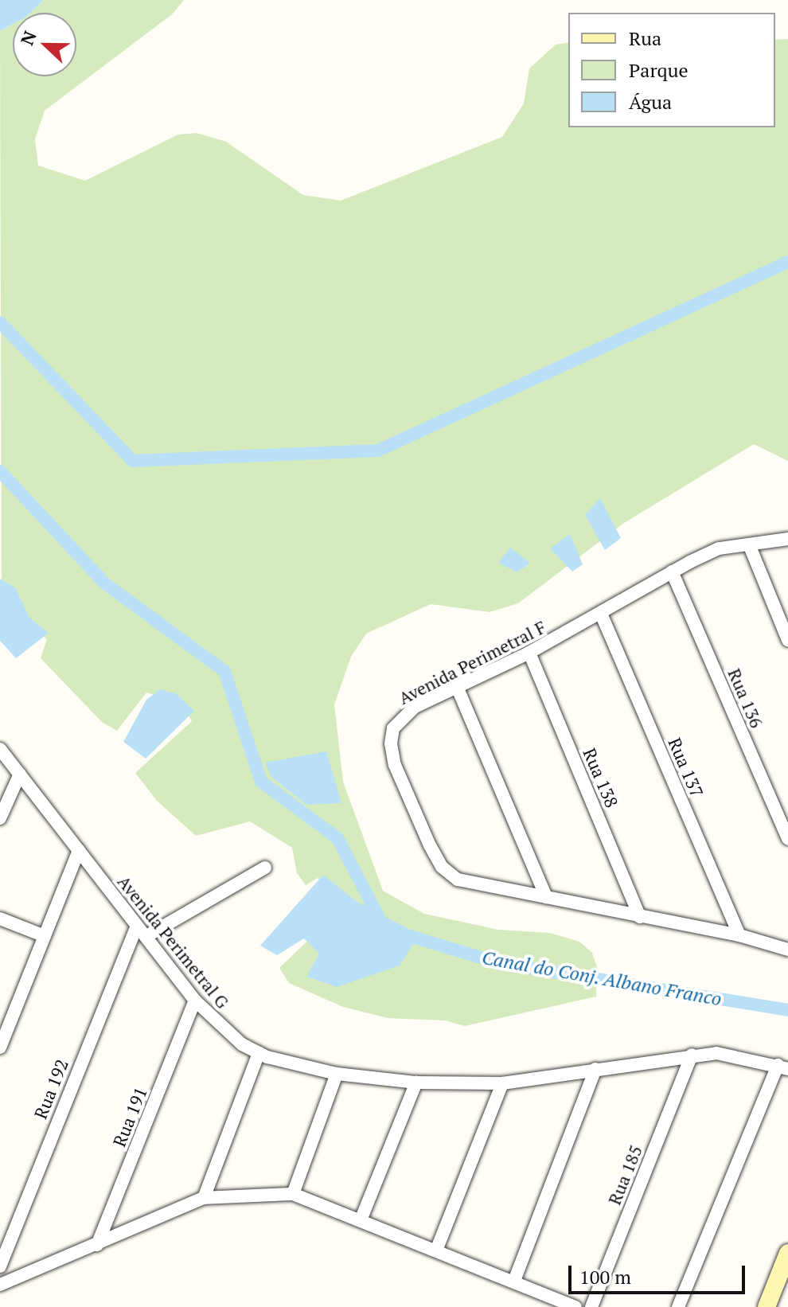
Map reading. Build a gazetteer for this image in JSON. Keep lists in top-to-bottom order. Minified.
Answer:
{"streets":{"street":["Avenida Perimetral F","Rua 136","Rua 137","Rua 138","Avenida Perimetral G","Rua 192","Rua 191","Rua 185"]},"crossings":[["Avenida Perimetral F","Rua 136"],["Avenida Perimetral F","Rua 137"],["Avenida Perimetral F","Rua 138"],["Avenida Perimetral G","Rua 192"],["Avenida Perimetral G","Rua 191"],["Avenida Perimetral G","Rua 185"]],"water":["Canal do Conj. Albano Franco"],"legend":["Rua","Parque","Água"],"scale_bar":"100 m","north":"left"}
